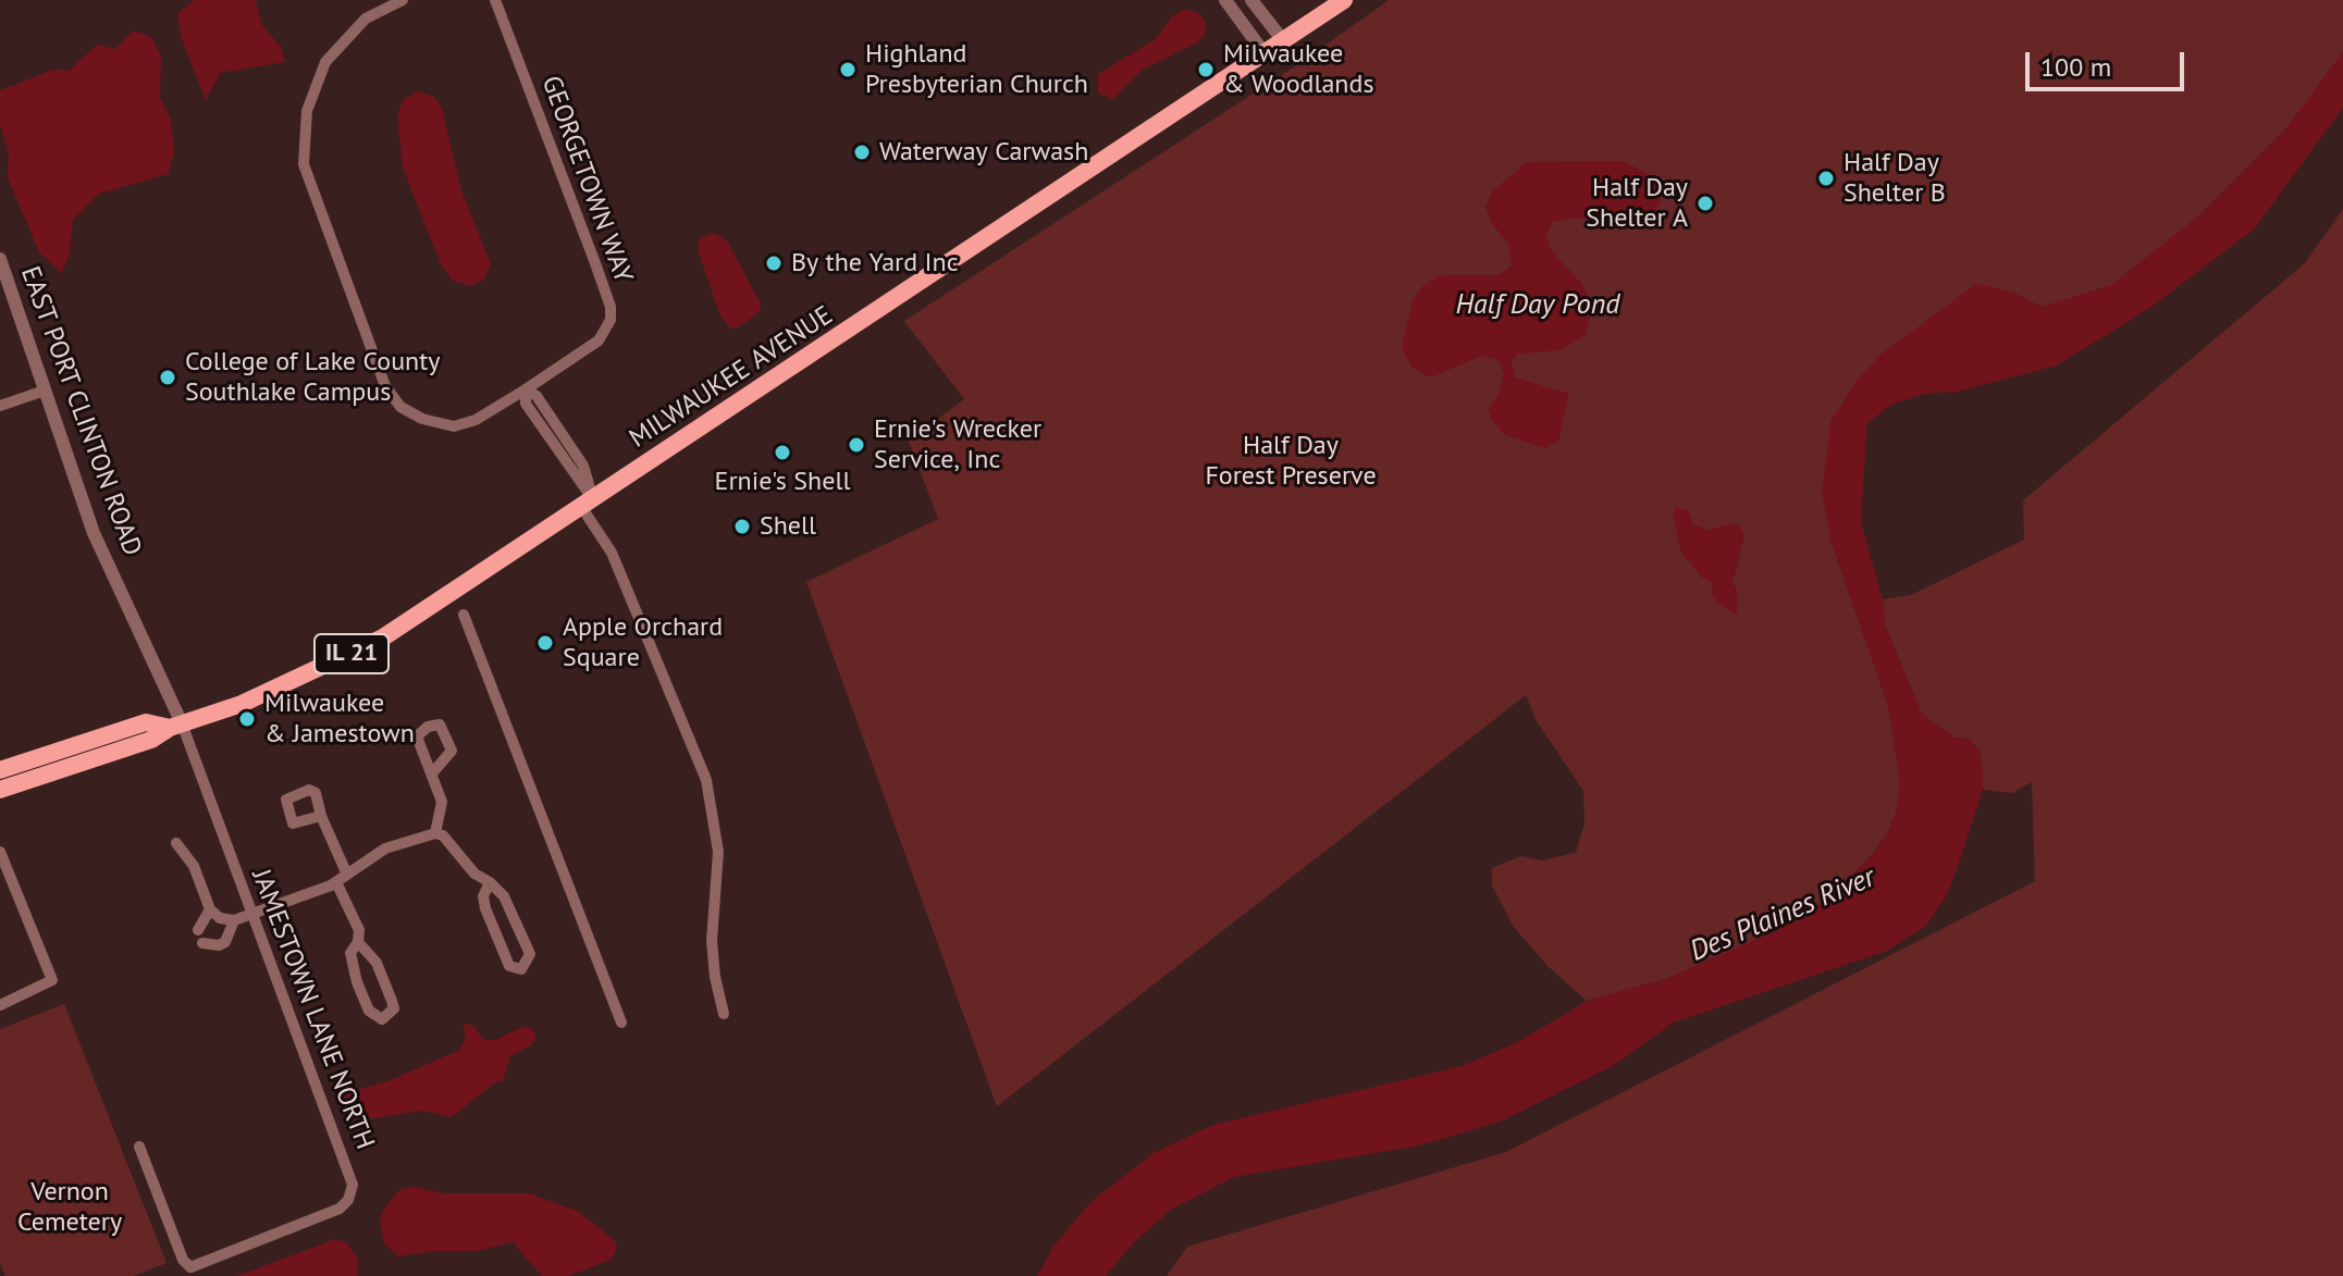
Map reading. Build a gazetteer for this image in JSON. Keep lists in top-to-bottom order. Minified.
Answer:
{"streets":{"main road":["MILWAUKEE AVENUE","IL 21"],"street":["GEORGETOWN WAY","EAST PORT CLINTON ROAD","JAMESTOWN LANE NORTH"]},"crossings":[["MILWAUKEE AVENUE","EAST PORT CLINTON ROAD"],["MILWAUKEE AVENUE","JAMESTOWN LANE NORTH"],["EAST PORT CLINTON ROAD","JAMESTOWN LANE NORTH"]],"water":["Half Day Pond","Des Plaines River"],"parks":["Half Day Forest Preserve","Vernon Cemetery"],"places":["Highland Presbyterian Church","Milwaukee & Woodlands","Waterway Carwash","Half Day Shelter B","Half Day Shelter A","By the Yard Inc","College of Lake County Southlake Campus","Ernie's Wrecker Service, Inc","Ernie's Shell","Shell","Apple Orchard Square","Milwaukee & Jamestown"],"scale_bar":"100 m"}
